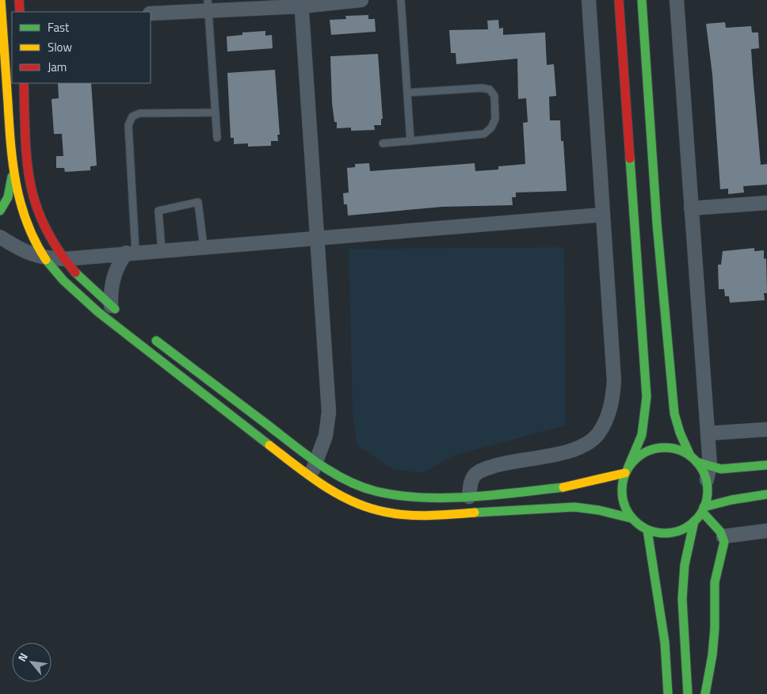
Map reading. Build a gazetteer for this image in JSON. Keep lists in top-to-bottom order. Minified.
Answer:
{"legend":["Fast","Slow","Jam"],"north":"top left"}
